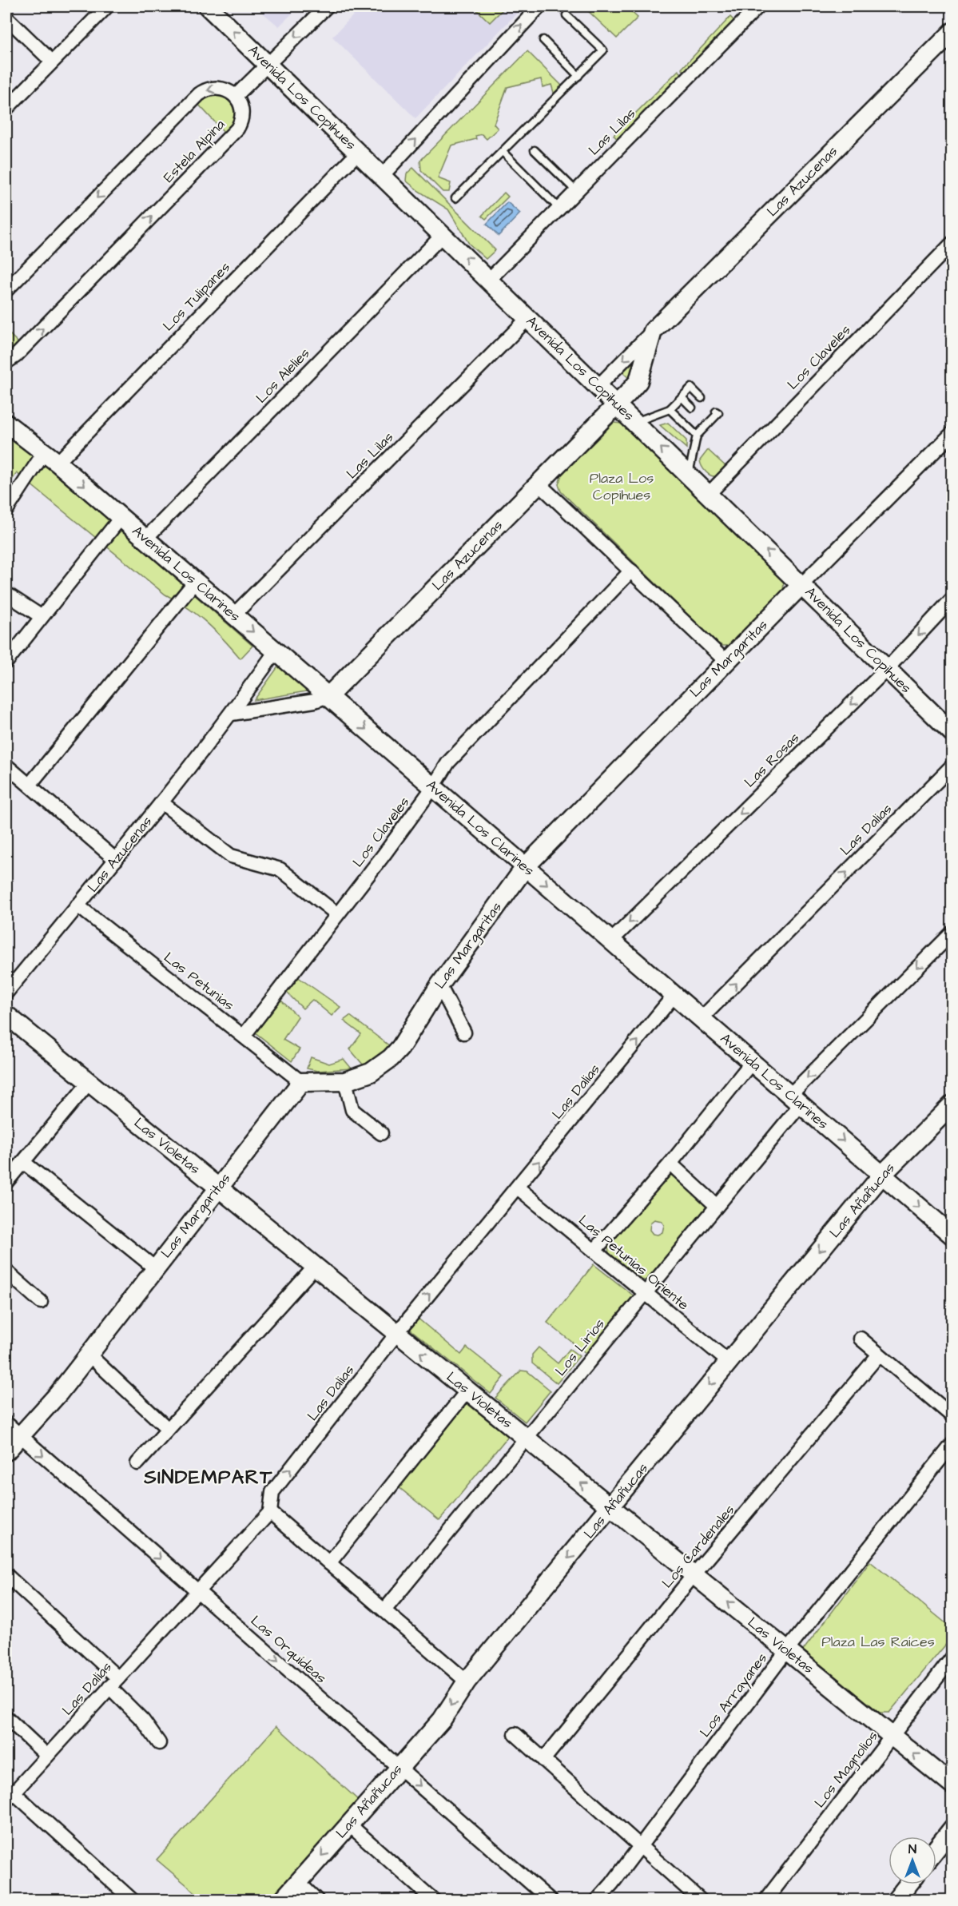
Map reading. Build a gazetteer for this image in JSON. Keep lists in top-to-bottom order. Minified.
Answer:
{"streets":{"street":["Avenida Los Copihues","Las Lilas","Estela Alpina","Las Azucenas","Los Tulipanes","Los Claveles","Los Alelies","Avenida Los Clarines","Las Margaritas","Las Rosas","Las Dalias","Las Petunias","Las Violetas","Las Añañucas","Las Petunias Oriente","Los Lirios","Los Cardenales","Las Orquídeas","Los Arrayanes","Los Magnolios"]},"crossings":[["Avenida Los Copihues","Las Lilas"],["Avenida Los Copihues","Las Azucenas"],["Avenida Los Copihues","Los Tulipanes"],["Avenida Los Copihues","Los Claveles"],["Avenida Los Copihues","Los Alelies"],["Avenida Los Copihues","Las Margaritas"],["Avenida Los Copihues","Las Rosas"],["Las Lilas","Avenida Los Clarines"],["Las Azucenas","Avenida Los Clarines"],["Las Azucenas","Las Petunias"],["Los Tulipanes","Avenida Los Clarines"],["Los Claveles","Avenida Los Clarines"],["Los Claveles","Las Petunias"],["Los Alelies","Avenida Los Clarines"],["Avenida Los Clarines","Las Margaritas"],["Avenida Los Clarines","Las Rosas"],["Avenida Los Clarines","Las Dalias"],["Avenida Los Clarines","Las Añañucas"],["Avenida Los Clarines","Los Lirios"],["Las Margaritas","Las Petunias"],["Las Margaritas","Las Violetas"],["Las Margaritas","Las Orquídeas"],["Las Dalias","Las Violetas"],["Las Dalias","Las Petunias Oriente"],["Las Dalias","Las Orquídeas"],["Las Violetas","Las Añañucas"],["Las Violetas","Los Lirios"],["Las Violetas","Los Cardenales"],["Las Violetas","Los Arrayanes"],["Las Violetas","Los Magnolios"],["Las Añañucas","Las Petunias Oriente"],["Las Añañucas","Las Orquídeas"],["Las Petunias Oriente","Los Lirios"]],"one_way":["Avenida Los Clarines","Las Rosas","Las Añañucas"],"districts":["SINDEMPART"],"parks":["Plaza Los Copihues","Plaza Las Raíces"],"north":"top"}
